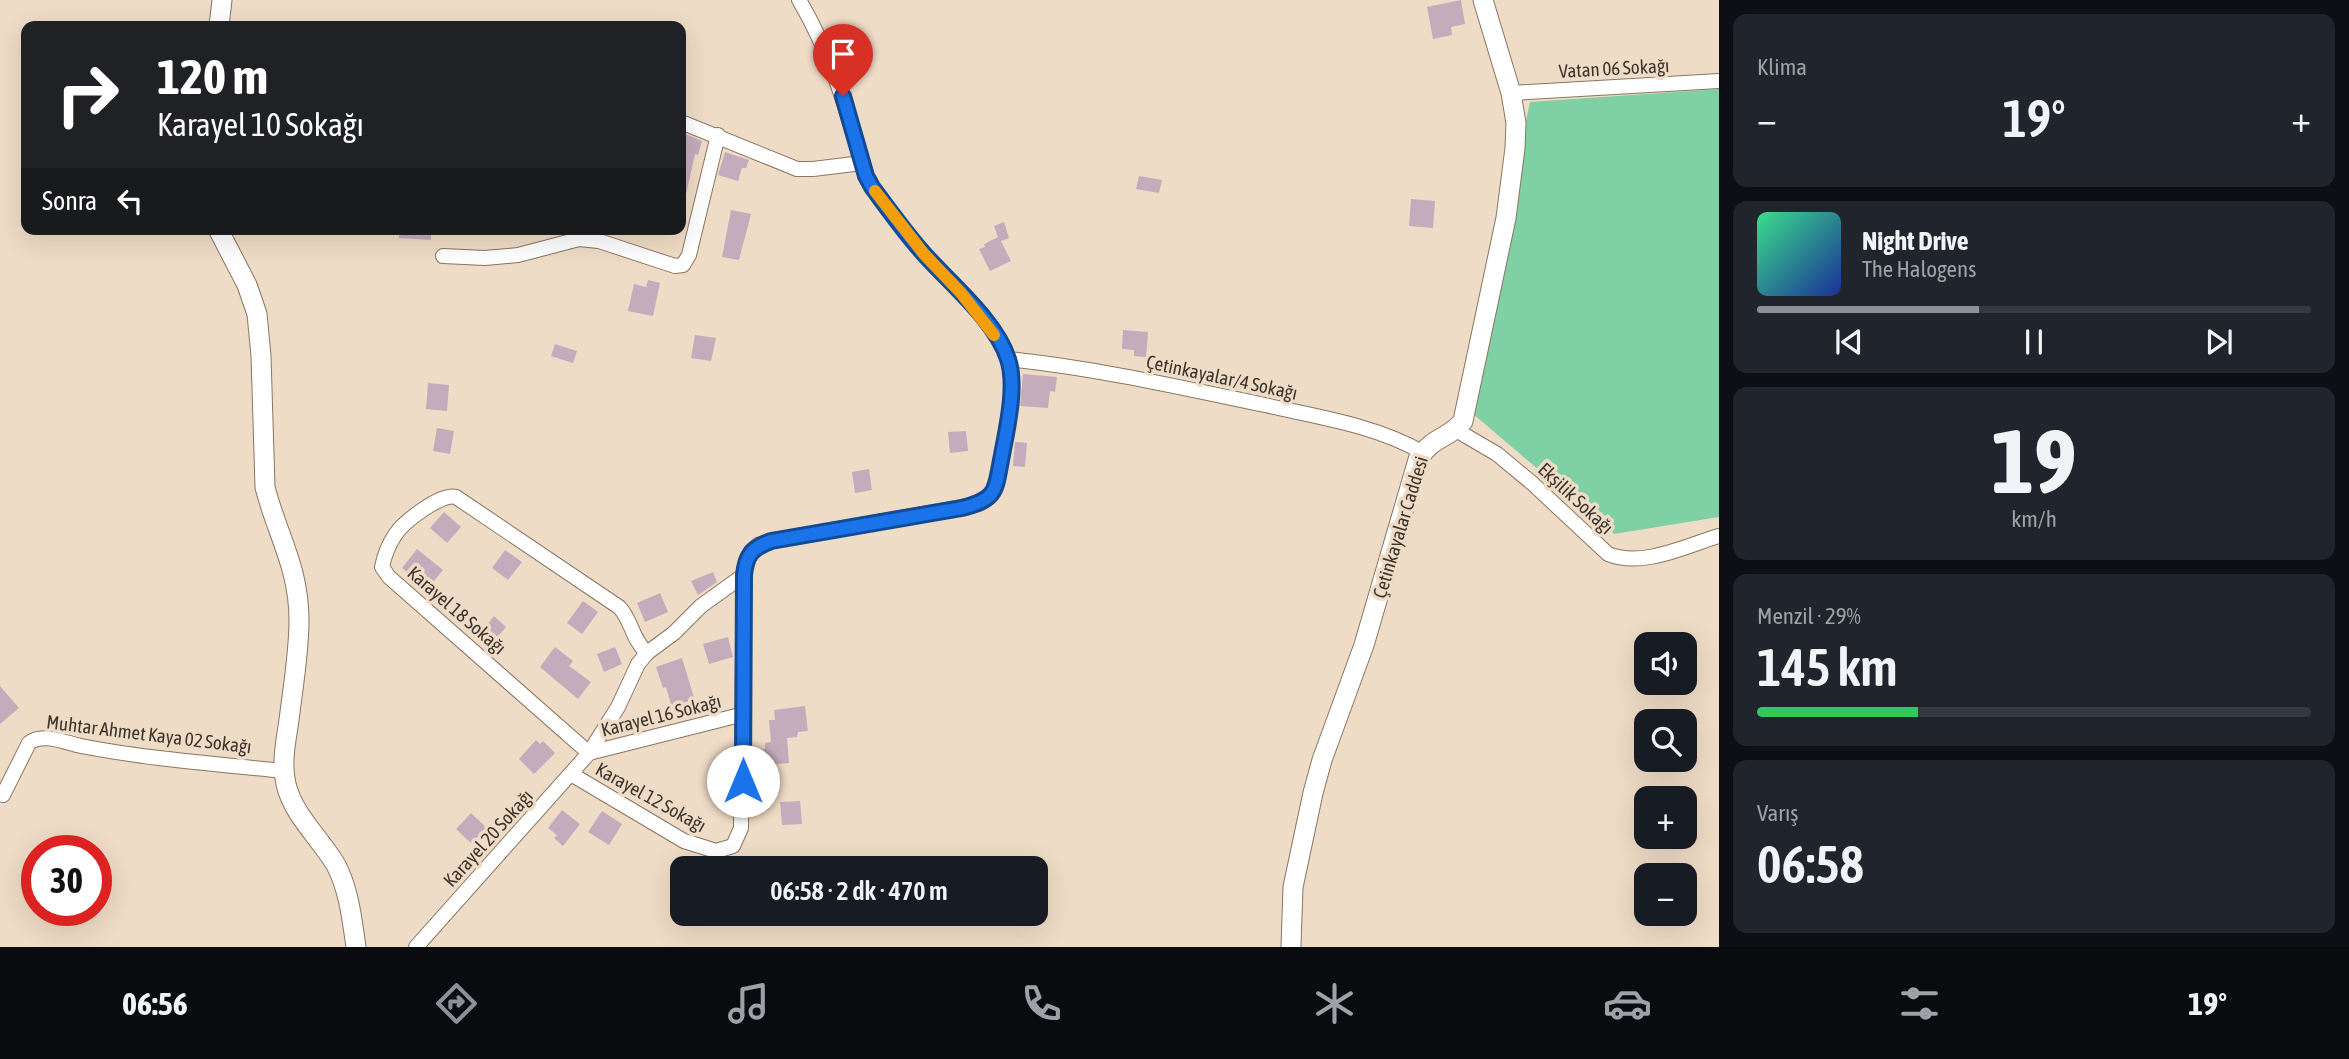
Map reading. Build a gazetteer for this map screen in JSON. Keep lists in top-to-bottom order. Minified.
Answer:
{"streets":{"street":["Vatan 06 Sokağı","Çetinkayalar/4 Sokağı","Ekşilik Sokağı","Çetinkayalar Caddesi","Karayel 18 Sokağı","Karayel 16 Sokağı","Muhtar Ahmet Kaya 02 Sokağı","Karayel 12 Sokağı","Karayel 20 Sokağı"]},"crossings":[["Çetinkayalar/4 Sokağı","Çetinkayalar Caddesi"],["Ekşilik Sokağı","Çetinkayalar Caddesi"],["Karayel 18 Sokağı","Karayel 16 Sokağı"],["Karayel 18 Sokağı","Karayel 20 Sokağı"],["Karayel 16 Sokağı","Karayel 12 Sokağı"],["Karayel 16 Sokağı","Karayel 20 Sokağı"],["Karayel 12 Sokağı","Karayel 20 Sokağı"]],"page":{"tile":["Klima",["19","km/h"],["Menzil · 29%","145 km"],["Varış","06:58"]],"turn":["120 m","Karayel 10 Sokağı"],"heat":["−","19°","+"],"then":"Sonra","song":["Night Drive","The Halogens"],"map_buttons":["+","−"],"limit":"30","trip":"06:58 · 2 dk · 470 m","tabs":["06:56","19°"]}}
